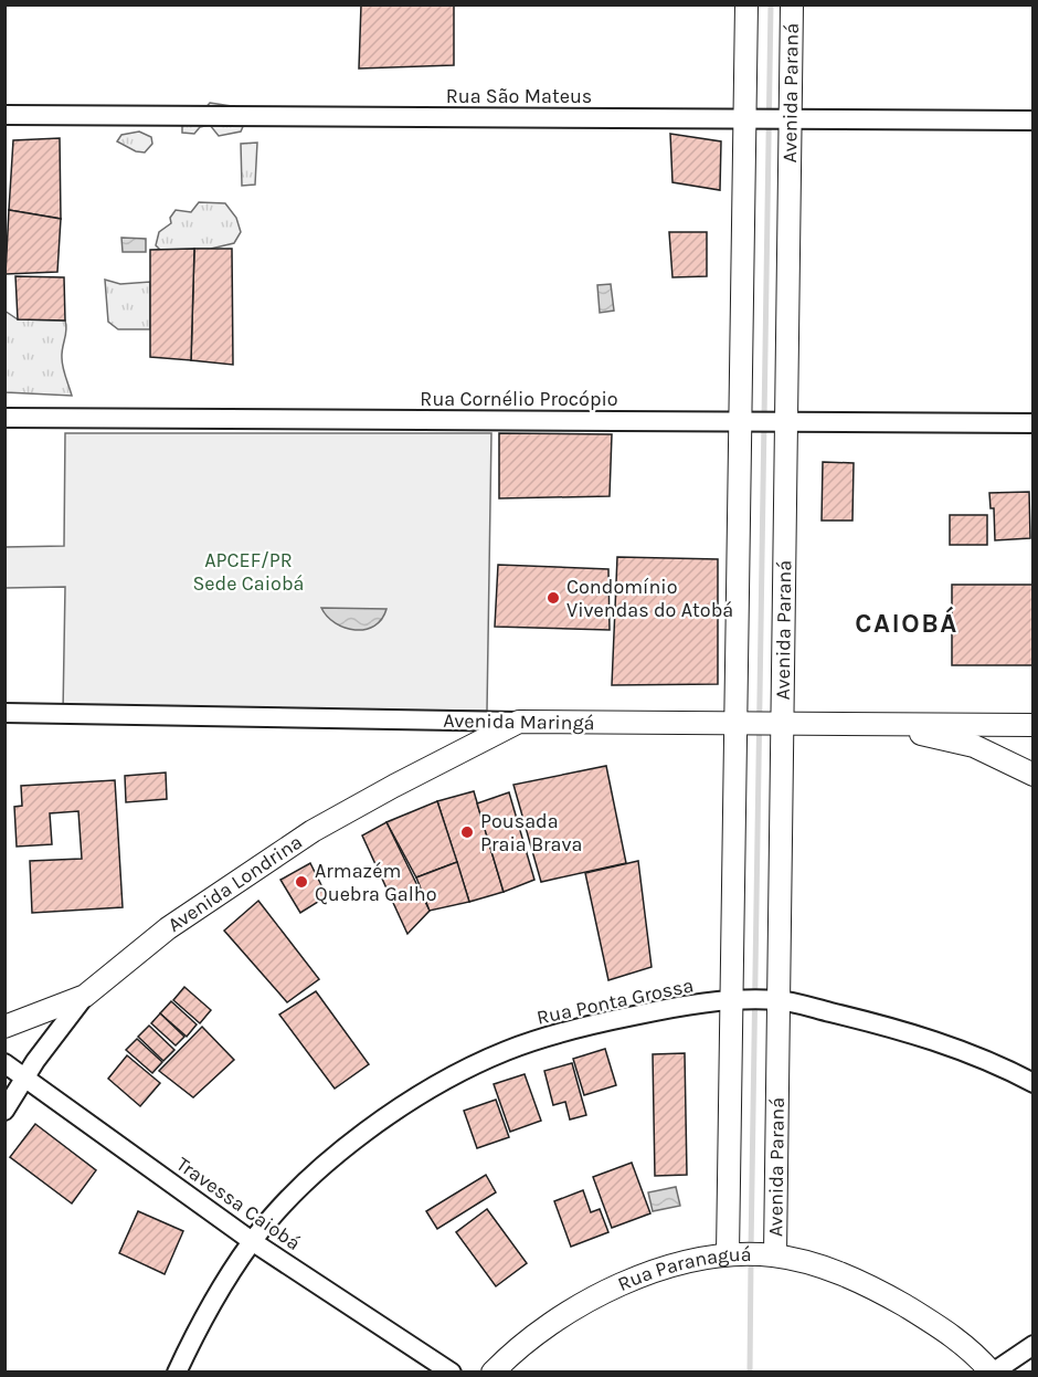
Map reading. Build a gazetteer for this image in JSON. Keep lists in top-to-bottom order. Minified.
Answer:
{"streets":{"street":["Avenida Paraná","Rua São Mateus","Rua Cornélio Procópio","Avenida Maringá","Avenida Londrina","Rua Ponta Grossa","Travessa Caiobá","Rua Paranaguá"]},"crossings":[["Avenida Paraná","Rua São Mateus"],["Avenida Paraná","Rua Cornélio Procópio"],["Avenida Paraná","Avenida Maringá"],["Avenida Paraná","Rua Ponta Grossa"],["Avenida Paraná","Rua Paranaguá"],["Avenida Maringá","Avenida Londrina"],["Avenida Londrina","Travessa Caiobá"],["Rua Ponta Grossa","Travessa Caiobá"]],"districts":["CAIOBÁ"],"parks":["APCEF/PR Sede Caiobá"],"places":["Condomínio Vivendas do Atobá","Pousada Praia Brava","Armazém Quebra Galho"]}
